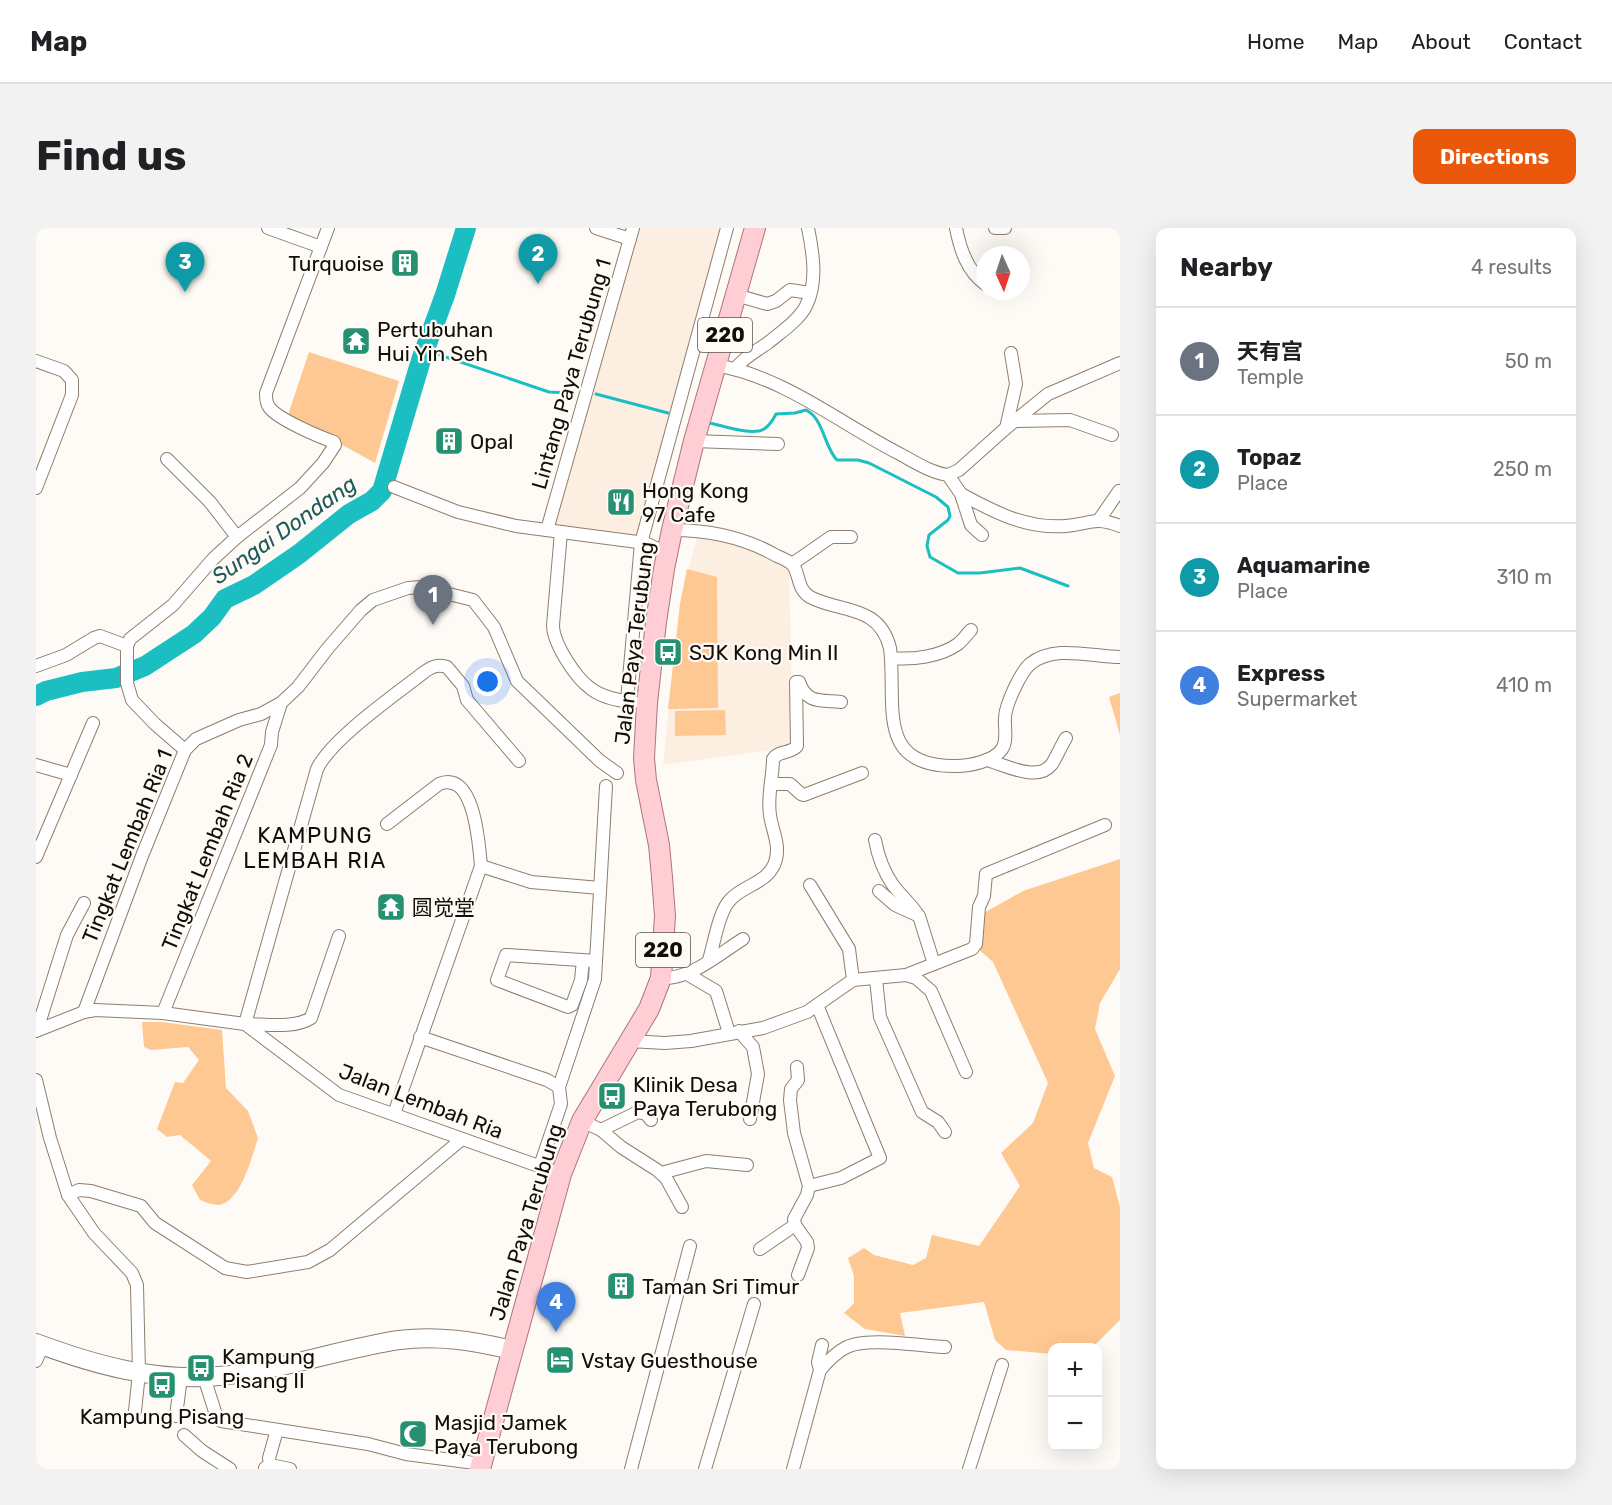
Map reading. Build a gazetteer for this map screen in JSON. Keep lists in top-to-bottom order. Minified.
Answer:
{"streets":{"main road":["220","Jalan Paya Terubung"],"street":["Lintang Paya Terubung 1","Tingkat Lembah Ria 1","Tingkat Lembah Ria 2","Jalan Lembah Ria"]},"crossings":[["Jalan Paya Terubung","Jalan Lembah Ria"],["Tingkat Lembah Ria 1","Tingkat Lembah Ria 2"],["Tingkat Lembah Ria 1","Jalan Lembah Ria"],["Tingkat Lembah Ria 2","Jalan Lembah Ria"]],"districts":["KAMPUNG LEMBAH RIA"],"water":["Sungai Dondang"],"places":{"building":["Turquoise","Opal","Taman Sri Timur"],"temple":["Pertubuhan Hui Yin Seh","圆觉堂"],"restaurant":["Hong Kong 97 Cafe"],"bus stop":["SJK Kong Min II","Klinik Desa Paya Terubong","Kampung Pisang II","Kampung Pisang"],"hotel":["Vstay Guesthouse"],"mosque":["Masjid Jamek Paya Terubong"]},"north":"bottom","page":{"header":"Map","nav":["Home","Map","About","Contact"],"buttons":"Directions","title":"Find us","heading":["Nearby","4 results"],"pins":["2","3","1","4"],"list":[{"mark":"1","name":"天有宫","note":"Temple","value":"50 m"},{"mark":"2","name":"Topaz","note":"Place","value":"250 m"},{"mark":"3","name":"Aquamarine","note":"Place","value":"310 m"},{"mark":"4","name":"Express","note":"Supermarket","value":"410 m"}],"map_buttons":["+","−"]}}
